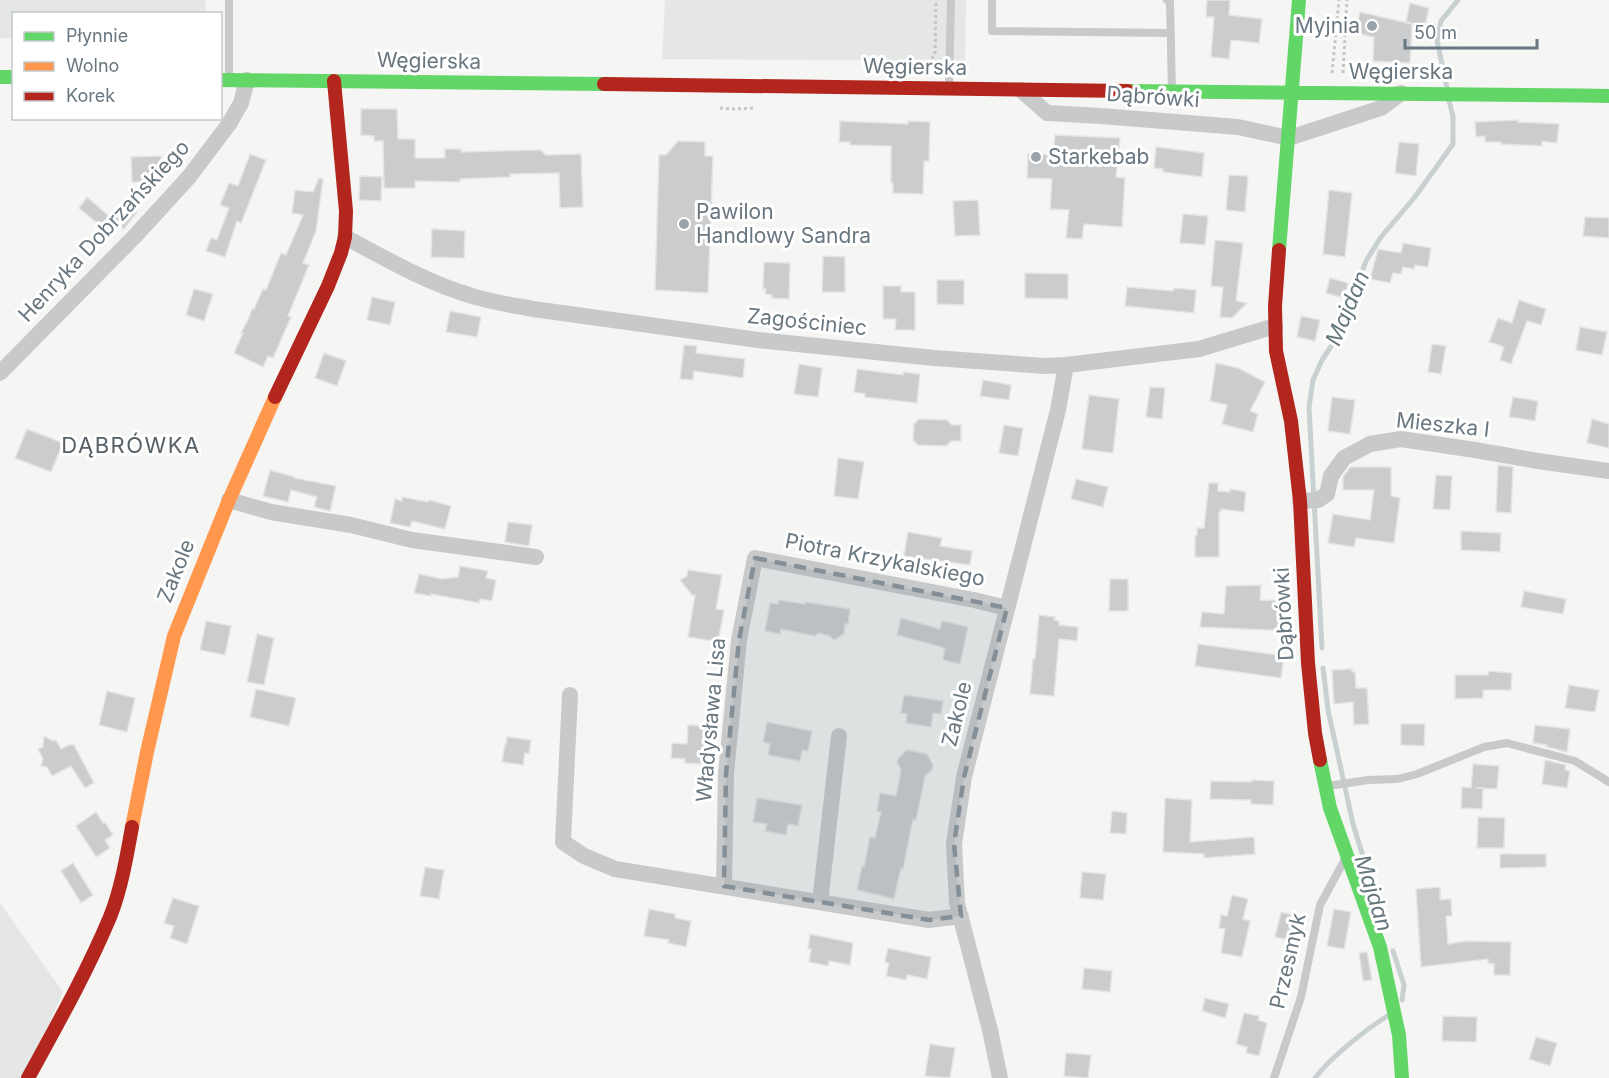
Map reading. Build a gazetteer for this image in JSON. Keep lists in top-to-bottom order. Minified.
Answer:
{"streets":{"street":["Węgierska","Dąbrówki","Henryka Dobrzańskiego","Zagościniec","Mieszka I","Piotra Krzykalskiego","Zakole","Władysława Lisa"],"lane":["Przesmyk"]},"crossings":[["Węgierska","Dąbrówki"],["Węgierska","Henryka Dobrzańskiego"],["Węgierska","Zakole"],["Dąbrówki","Zagościniec"],["Dąbrówki","Mieszka I"],["Dąbrówki","Przesmyk"],["Zagościniec","Zakole"],["Piotra Krzykalskiego","Zakole"],["Piotra Krzykalskiego","Władysława Lisa"]],"districts":["DĄBRÓWKA"],"water":["Majdan"],"places":["Myjnia","Starkebab","Pawilon Handlowy Sandra"],"legend":["Płynnie","Wolno","Korek"],"scale_bar":"50 m"}
